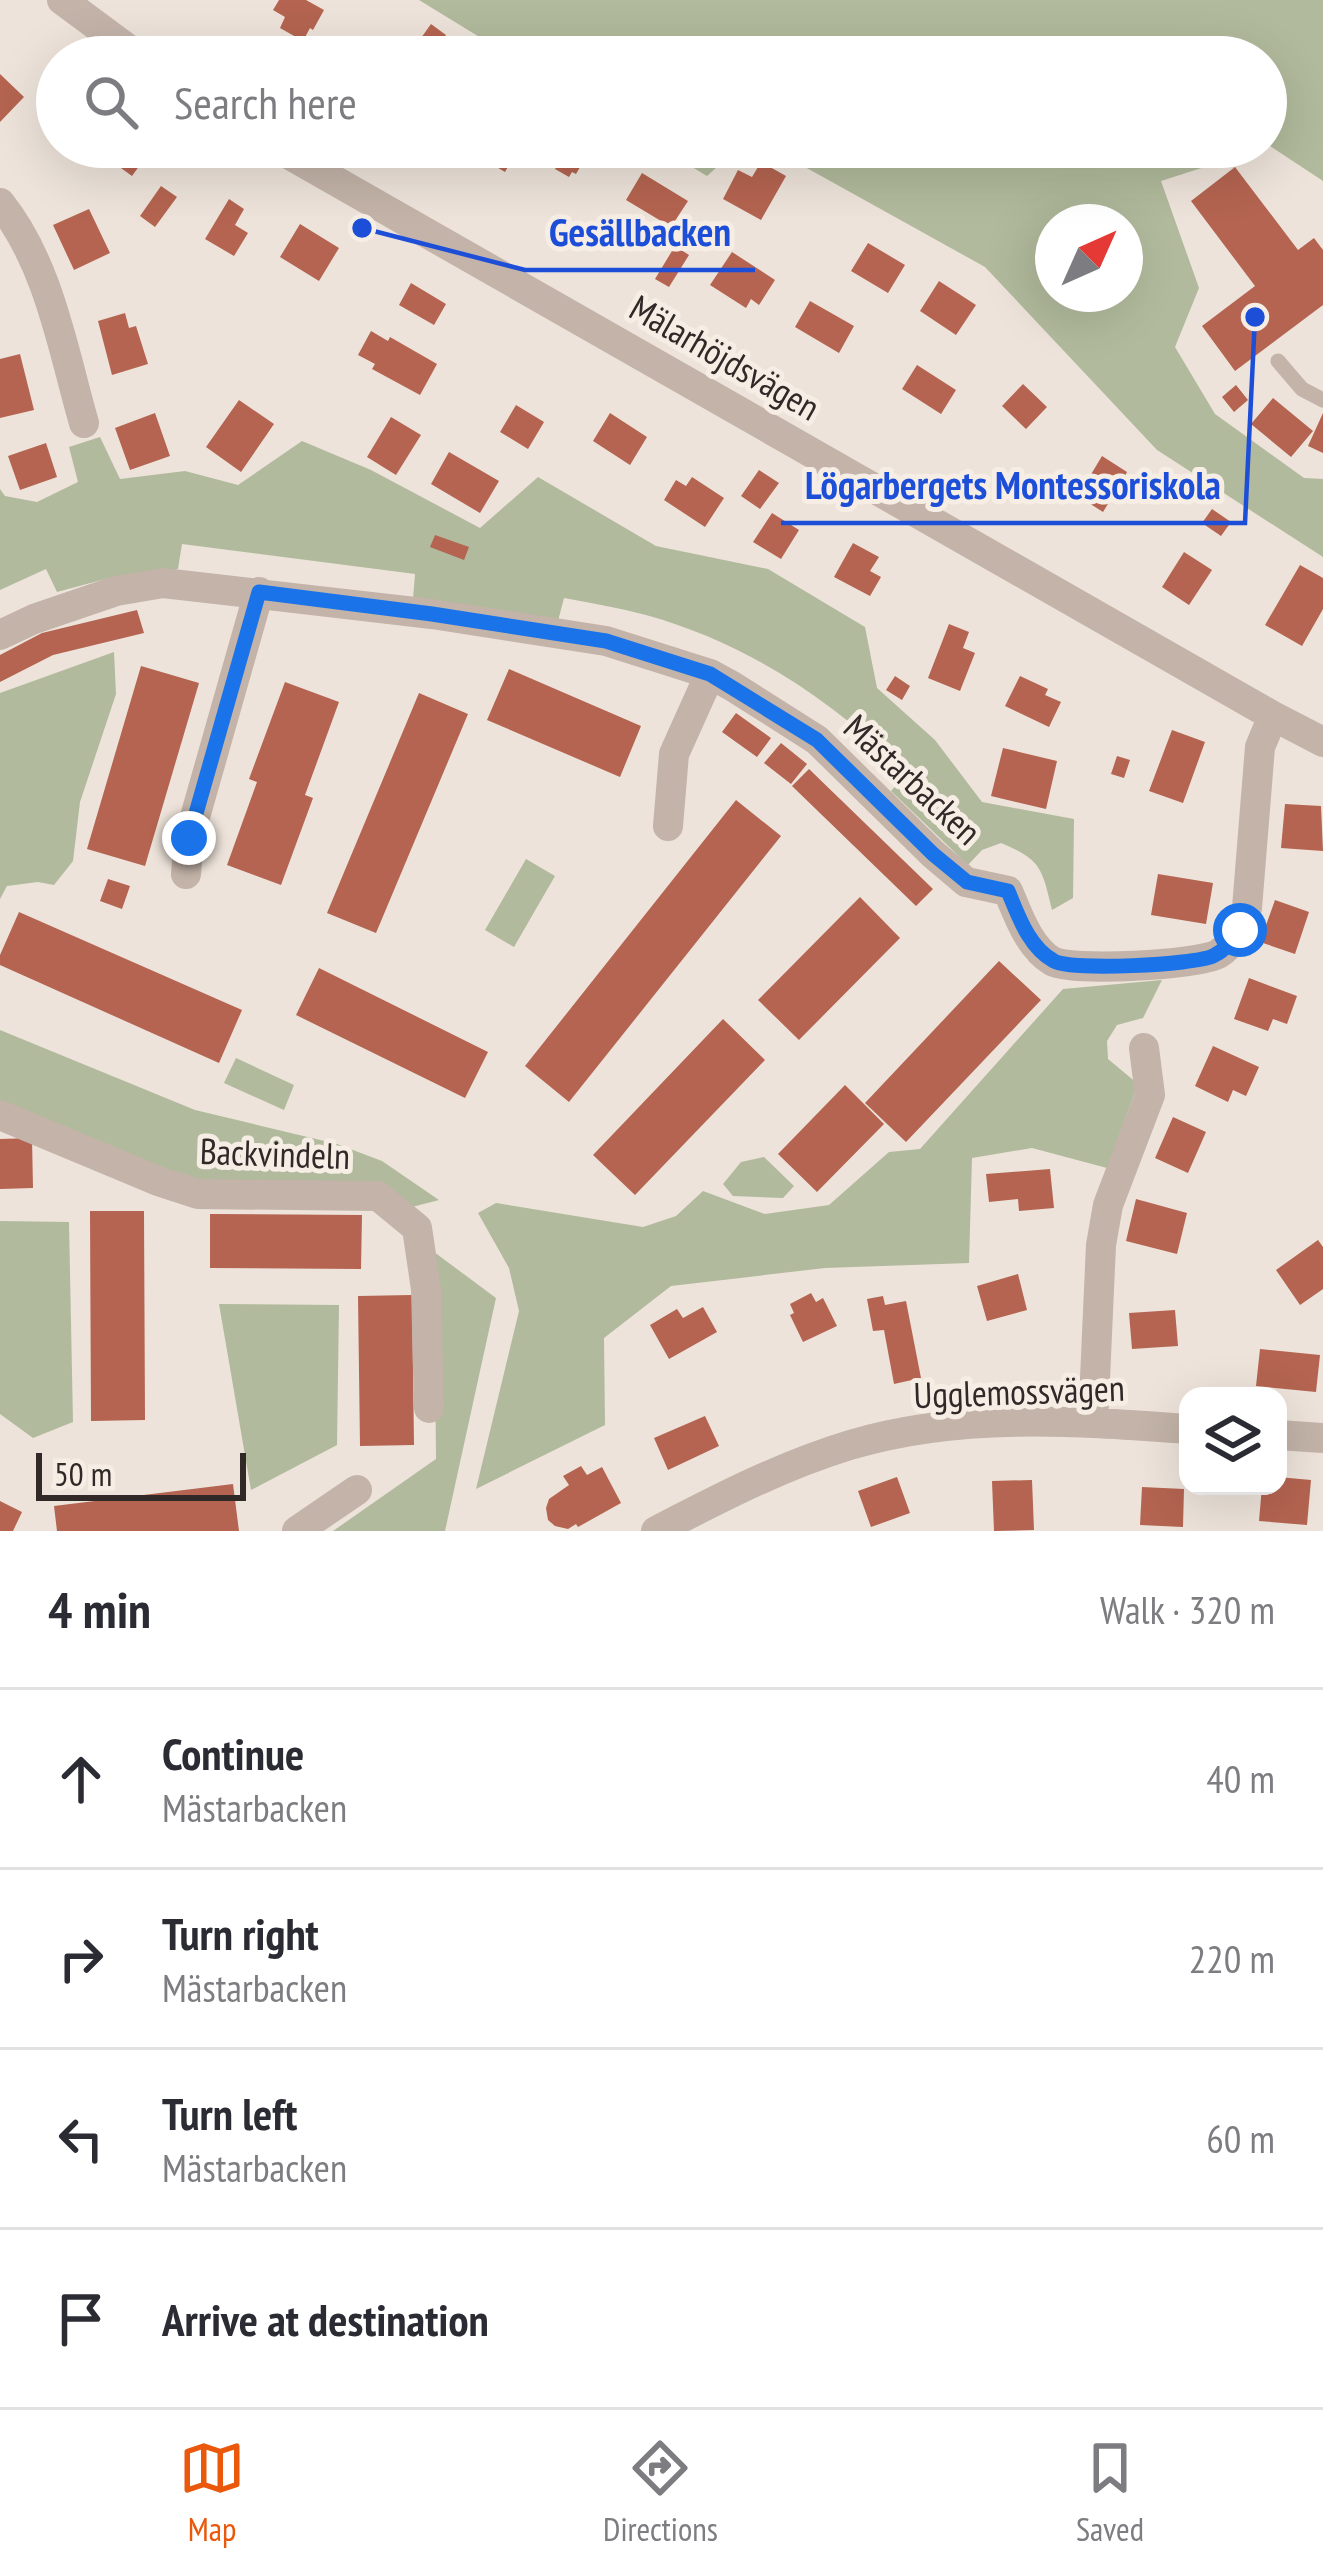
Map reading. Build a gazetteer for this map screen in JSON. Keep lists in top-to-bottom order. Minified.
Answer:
{"streets":{"street":["Mälarhöjdsvägen","Mästarbacken","Backvindeln","Ugglemossvägen"]},"crossings":[["Mälarhöjdsvägen","Mästarbacken"]],"places":["Gesällbacken","Lögarbergets Montessoriskola"],"scale_bar":"50 m","north":"top right","page":{"search":"Search here","scale":"50 m","heading":["4 min","Walk · 320 m"],"list":[["Continue","Mästarbacken","40 m"],["Turn right","Mästarbacken","220 m"],["Turn left","Mästarbacken","60 m"],"Arrive at destination"],"nav":["Map","Directions","Saved"]}}
